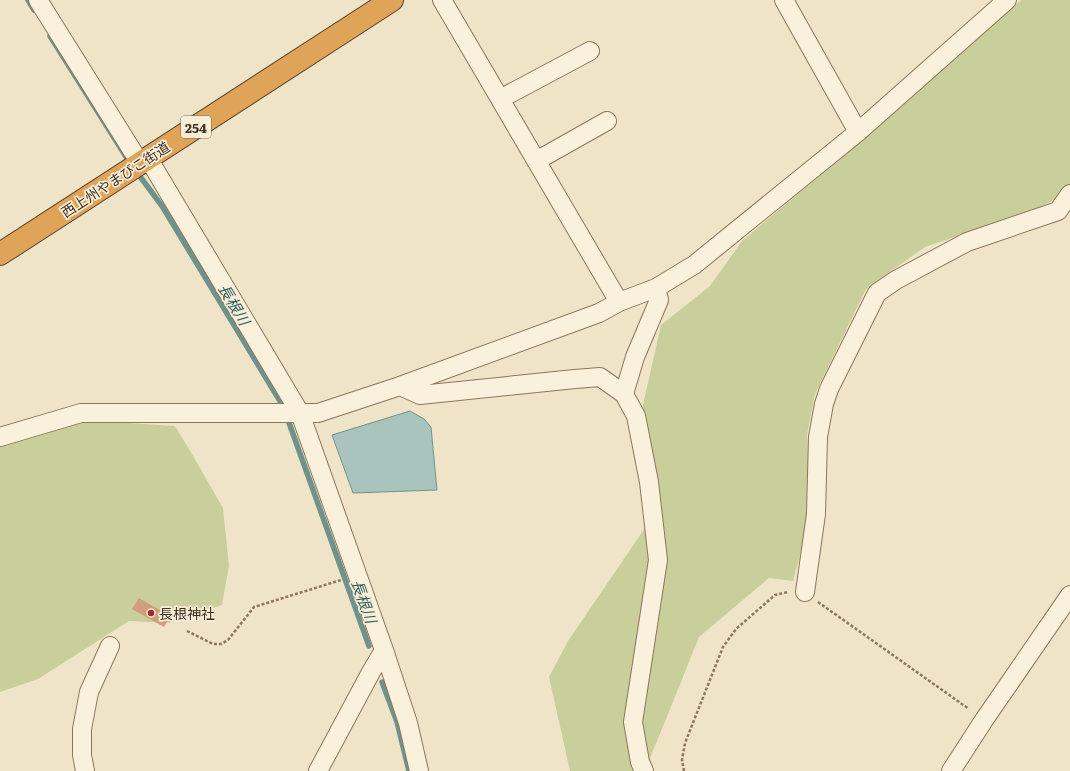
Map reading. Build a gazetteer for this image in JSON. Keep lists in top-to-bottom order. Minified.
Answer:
{"streets":{"highway":["254","西上州やまびこ街道"]},"water":["長根川"],"places":["長根神社"]}
